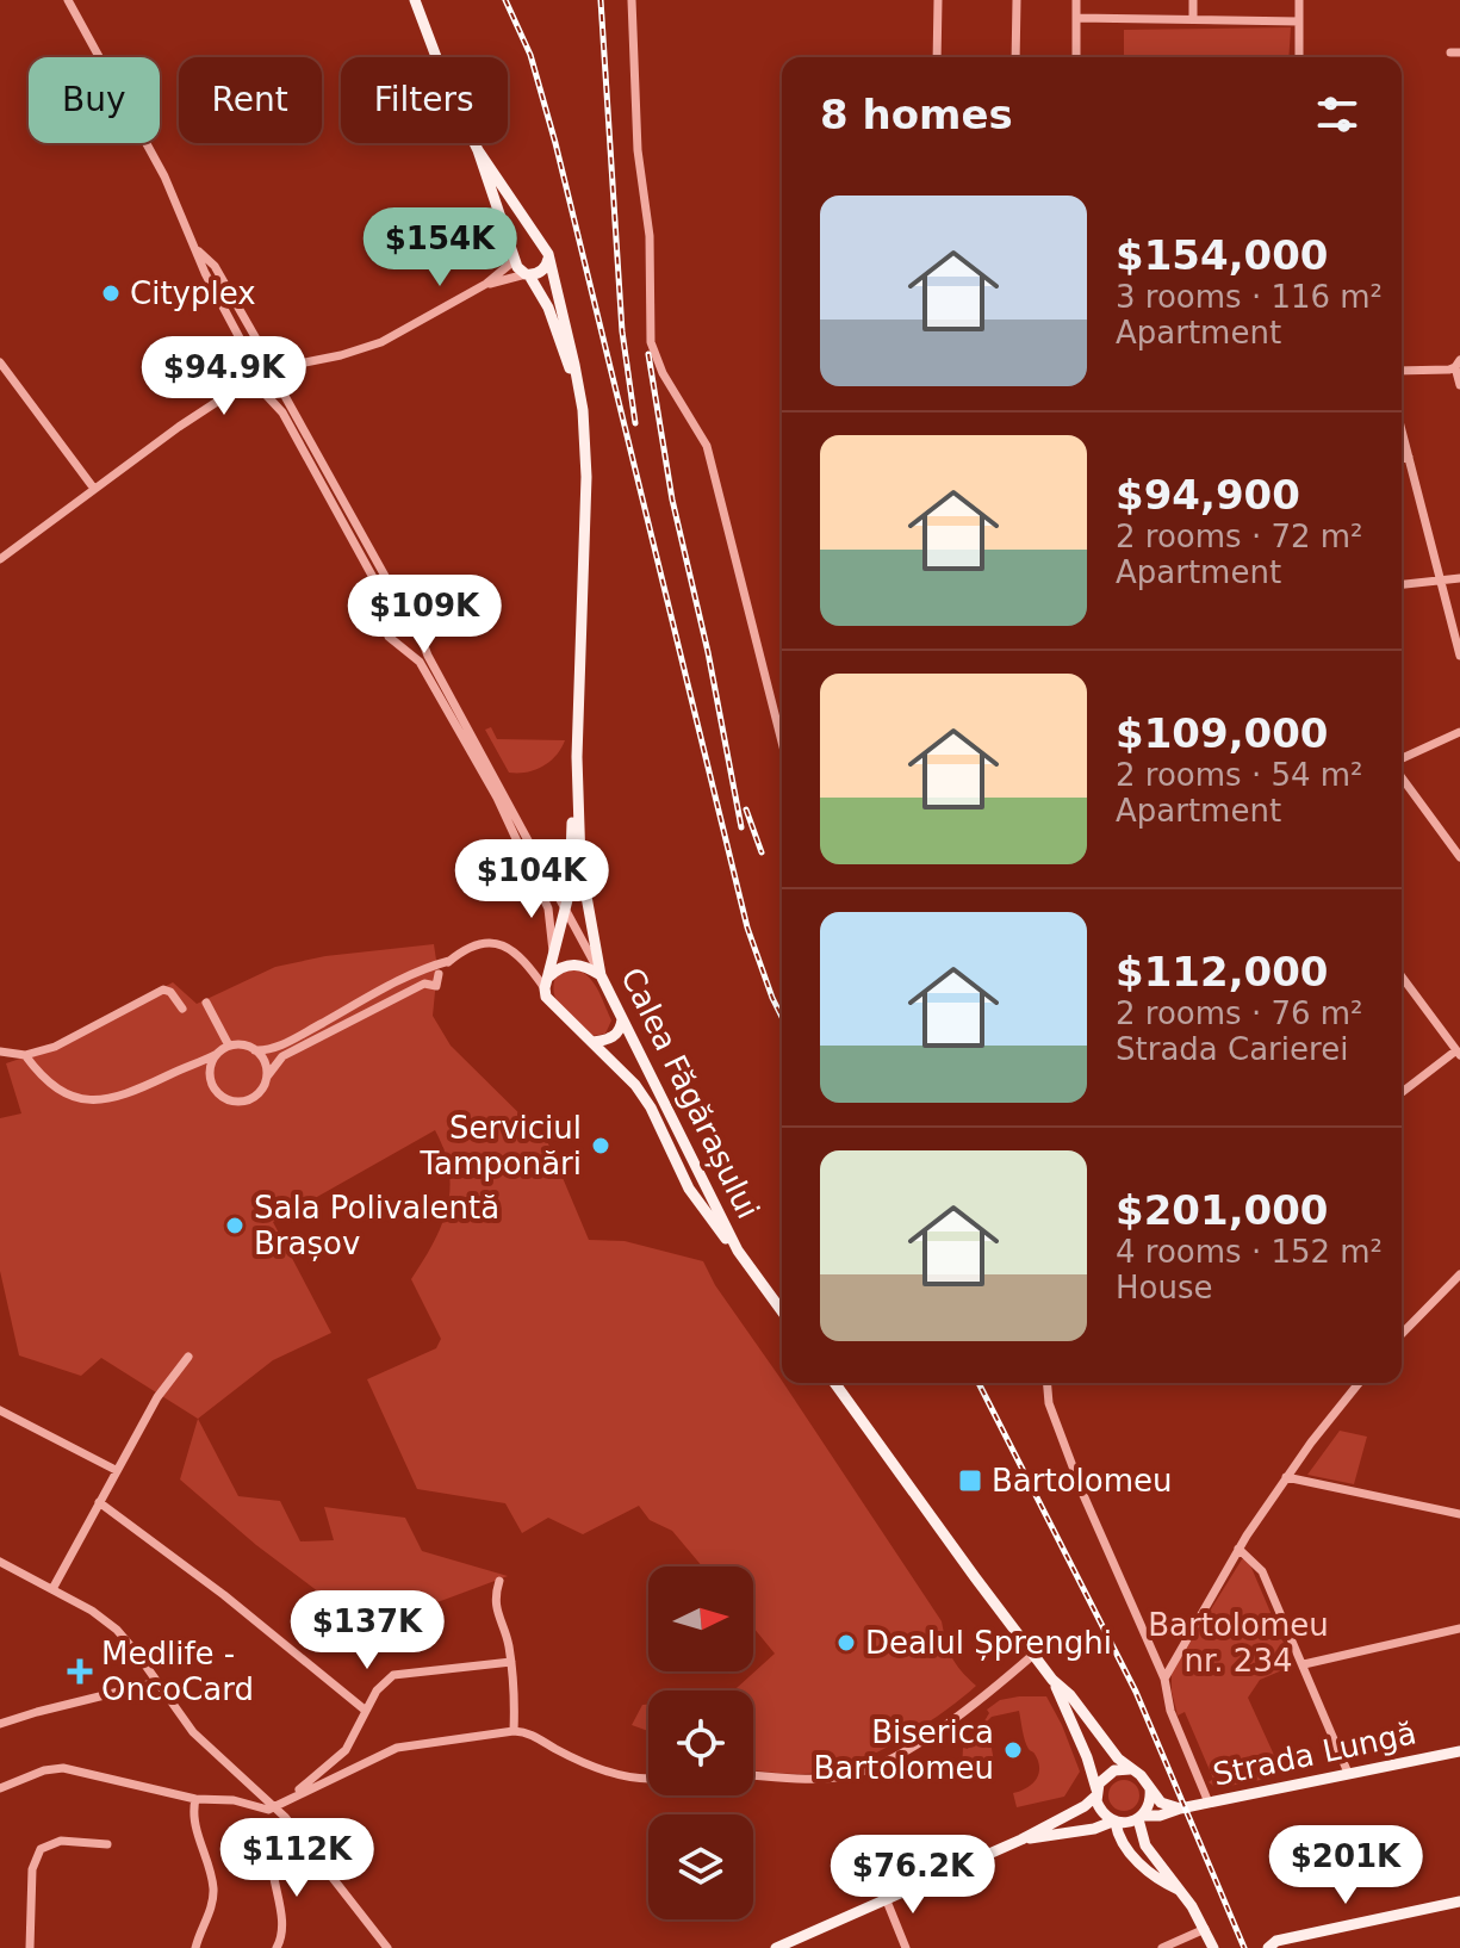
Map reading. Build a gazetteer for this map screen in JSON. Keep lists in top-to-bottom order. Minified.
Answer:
{"streets":{"main road":["Calea Făgărașului","Strada Lungă"]},"parks":["Bartolomeu nr. 234"],"places":{"other":["Cityplex","Serviciul Tamponări","Sala Polivalentă Brașov","Dealul Șprenghi","Biserica Bartolomeu"],"transit":["Bartolomeu"],"health":["Medlife - OncoCard"]},"north":"right","page":{"chip":["Buy","Rent","Filters"],"heading":"8 homes","list":[{"name":"$154,000","note":"3 rooms · 116 m² · Apartment"},{"name":"$94,900","note":"2 rooms · 72 m² · Apartment"},{"name":"$109,000","note":"2 rooms · 54 m² · Apartment"},{"name":"$112,000","note":"2 rooms · 76 m² · Strada Carierei"},{"name":"$201,000","note":"4 rooms · 152 m² · House"}],"price":["$154K","$94.9K","$109K","$104K","$137K","$112K","$201K","$76.2K"]}}
